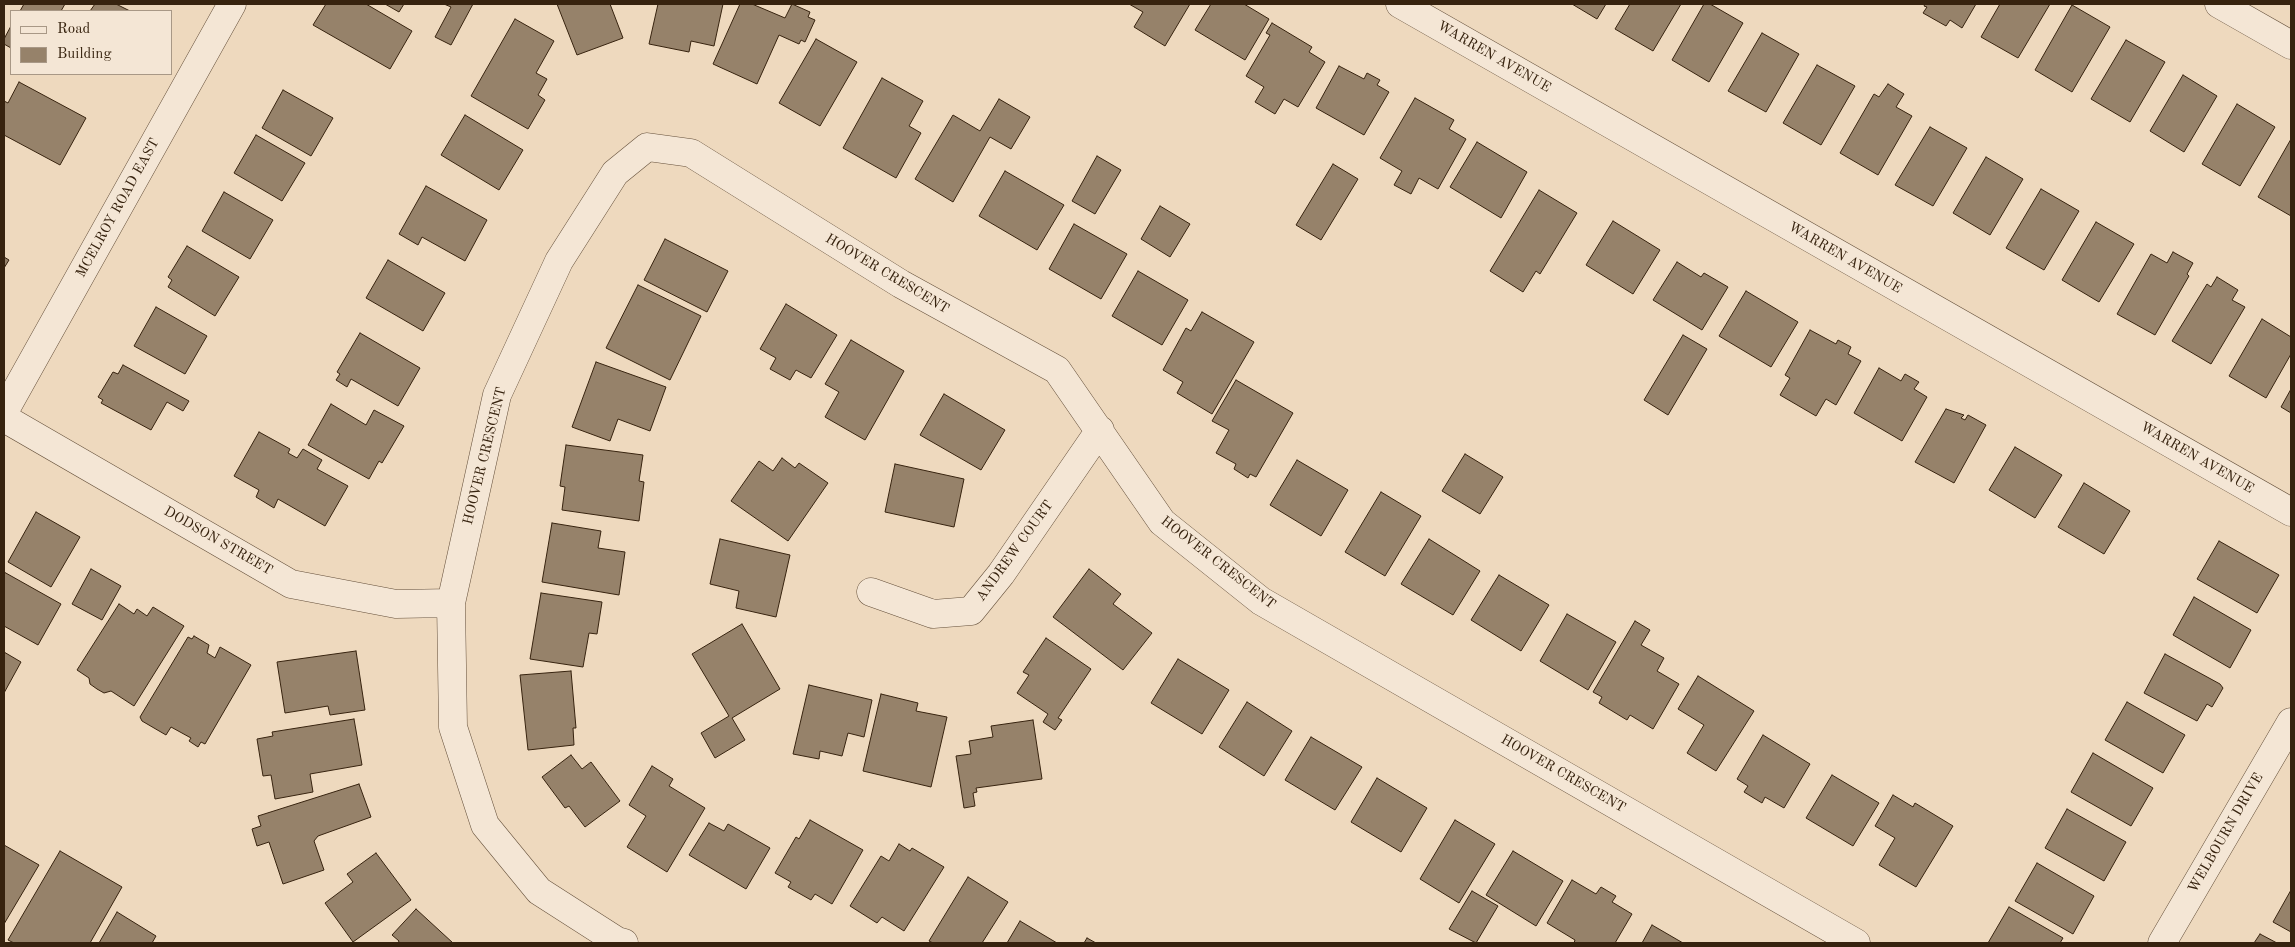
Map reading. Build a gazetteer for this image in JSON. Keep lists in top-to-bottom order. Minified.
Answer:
{"streets":{"street":["WARREN AVENUE","MCELROY ROAD EAST","HOOVER CRESCENT","DODSON STREET","ANDREW COURT","WELBOURN DRIVE"]},"crossings":[["HOOVER CRESCENT","DODSON STREET"],["HOOVER CRESCENT","ANDREW COURT"]],"legend":["Road","Building"]}
